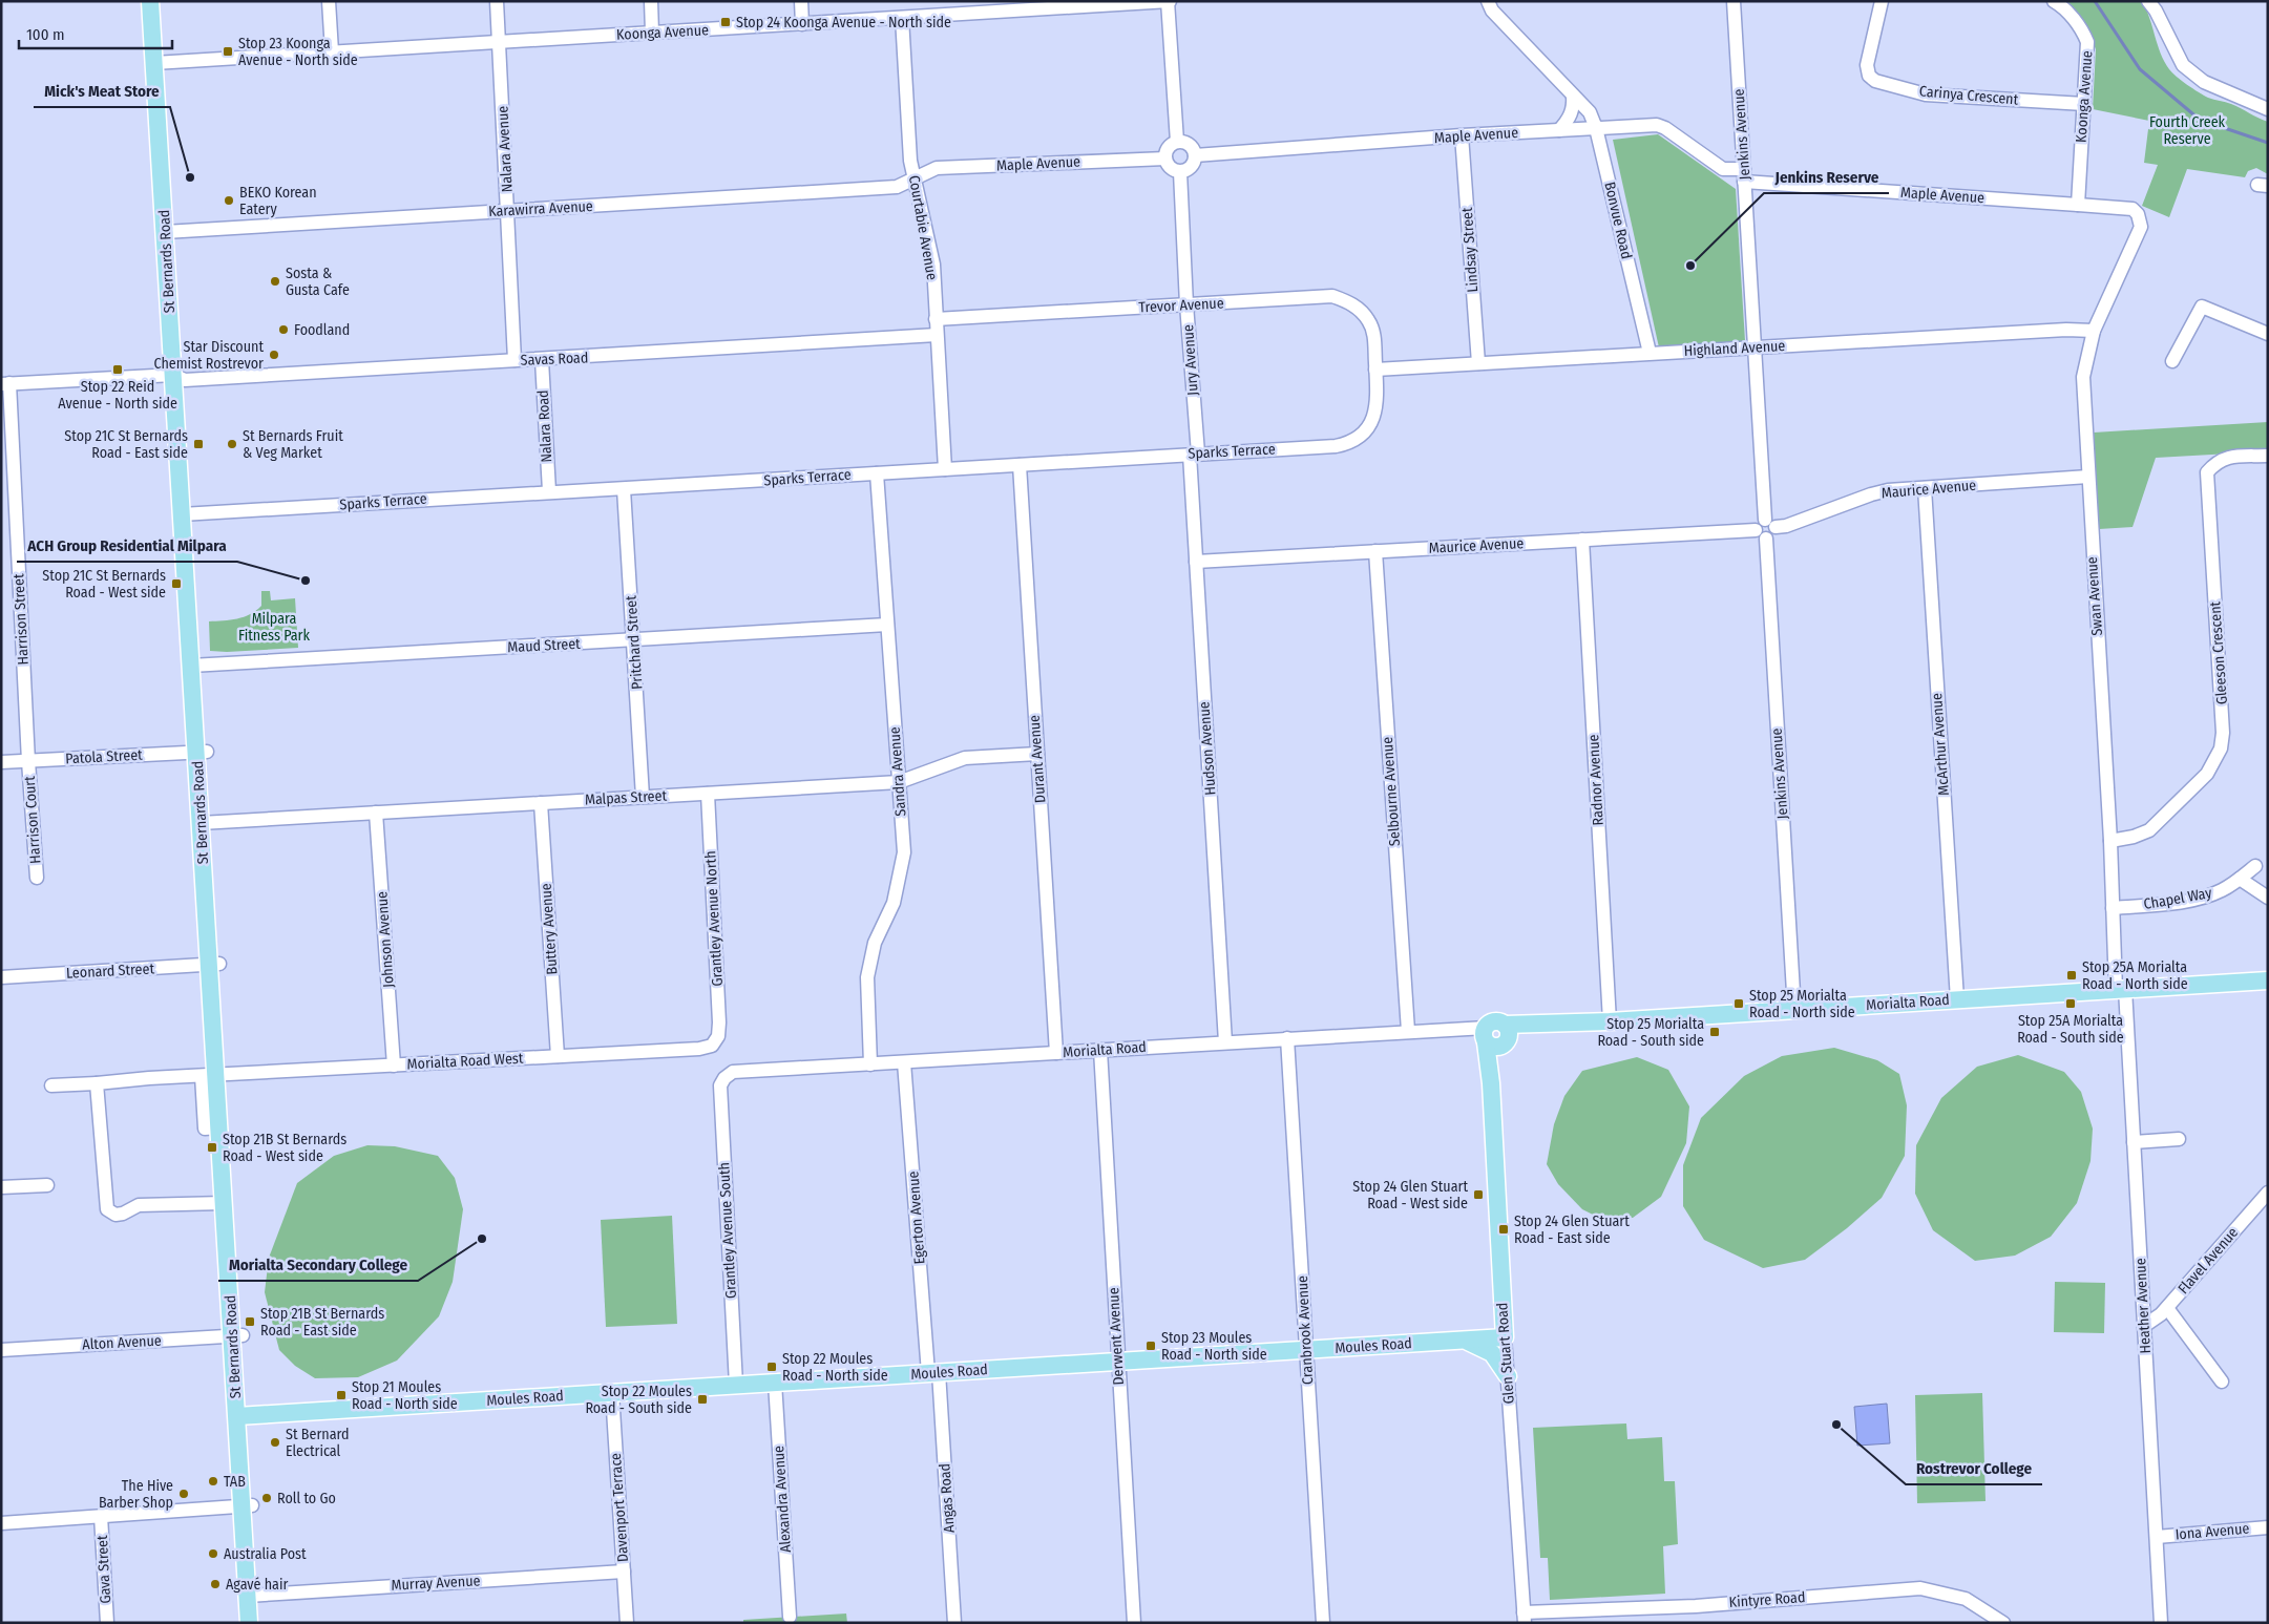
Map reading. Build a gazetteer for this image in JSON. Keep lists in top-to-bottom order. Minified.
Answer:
{"streets":{"main road":["St Bernards Road","Morialta Road","Moules Road","Glen Stuart Road"],"street":["Koonga Avenue","Carinya Crescent","Jenkins Avenue","Maple Avenue","Nalara Avenue","Karawirra Avenue","Bonvue Road","Courtabie Avenue","Lindsay Street","Trevor Avenue","Highland Avenue","Savas Road","Jury Avenue","Nalara Road","Sparks Terrace","Maurice Avenue","Swan Avenue","Harrison Street","Pritchard Street","Maud Street","Gleeson Crescent","McArthur Avenue","Hudson Avenue","Patola Street","Durant Avenue","Sandra Avenue","Radnor Avenue","Selbourne Avenue","Malpas Street","Harrison Court","Chapel Way","Grantley Avenue North","Buttery Avenue","Johnson Avenue","Leonard Street","Morialta Road West","Egerton Avenue","Grantley Avenue South","Flavel Avenue","Heather Avenue","Cranbrook Avenue","Derwent Avenue","Alton Avenue","Angas Road","Alexandra Avenue","Davenport Terrace","Iona Avenue","Gava Street","Murray Avenue","Kintyre Road"]},"crossings":[["Koonga Avenue","Carinya Crescent"],["Koonga Avenue","Maple Avenue"],["Koonga Avenue","Nalara Avenue"],["Koonga Avenue","Courtabie Avenue"],["Koonga Avenue","St Bernards Road"],["Jenkins Avenue","Maple Avenue"],["Jenkins Avenue","Highland Avenue"],["Jenkins Avenue","Maurice Avenue"],["Jenkins Avenue","Morialta Road"],["Maple Avenue","Karawirra Avenue"],["Maple Avenue","Bonvue Road"],["Maple Avenue","Courtabie Avenue"],["Maple Avenue","Lindsay Street"],["Maple Avenue","Jury Avenue"],["Maple Avenue","Swan Avenue"],["Nalara Avenue","Karawirra Avenue"],["Nalara Avenue","Savas Road"],["Karawirra Avenue","Courtabie Avenue"],["Karawirra Avenue","St Bernards Road"],["Bonvue Road","Highland Avenue"],["Courtabie Avenue","Trevor Avenue"],["Courtabie Avenue","Savas Road"],["Courtabie Avenue","Sparks Terrace"],["Lindsay Street","Highland Avenue"],["St Bernards Road","Savas Road"],["St Bernards Road","Sparks Terrace"],["St Bernards Road","Maud Street"],["St Bernards Road","Patola Street"],["St Bernards Road","Malpas Street"],["St Bernards Road","Leonard Street"],["St Bernards Road","Morialta Road West"],["St Bernards Road","Alton Avenue"],["St Bernards Road","Moules Road"],["St Bernards Road","Murray Avenue"],["Trevor Avenue","Highland Avenue"],["Trevor Avenue","Jury Avenue"],["Trevor Avenue","Sparks Terrace"],["Highland Avenue","Sparks Terrace"],["Highland Avenue","Swan Avenue"],["Savas Road","Nalara Road"],["Savas Road","Harrison Street"],["Jury Avenue","Sparks Terrace"],["Jury Avenue","Hudson Avenue"],["Nalara Road","Sparks Terrace"],["Sparks Terrace","Pritchard Street"],["Sparks Terrace","Hudson Avenue"],["Sparks Terrace","Durant Avenue"],["Sparks Terrace","Sandra Avenue"],["Maurice Avenue","Swan Avenue"],["Maurice Avenue","McArthur Avenue"],["Maurice Avenue","Hudson Avenue"],["Maurice Avenue","Radnor Avenue"],["Maurice Avenue","Selbourne Avenue"],["Swan Avenue","Gleeson Crescent"],["Swan Avenue","Chapel Way"],["Swan Avenue","Morialta Road"],["Swan Avenue","Heather Avenue"],["Harrison Street","Patola Street"],["Harrison Street","Harrison Court"],["Pritchard Street","Maud Street"],["Pritchard Street","Malpas Street"],["Maud Street","Sandra Avenue"],["McArthur Avenue","Morialta Road"],["Hudson Avenue","Morialta Road"],["Patola Street","Harrison Court"],["Durant Avenue","Malpas Street"],["Durant Avenue","Morialta Road"],["Sandra Avenue","Malpas Street"],["Sandra Avenue","Morialta Road"],["Radnor Avenue","Morialta Road"],["Selbourne Avenue","Morialta Road"],["Malpas Street","Grantley Avenue North"],["Malpas Street","Buttery Avenue"],["Malpas Street","Johnson Avenue"],["Grantley Avenue North","Morialta Road West"],["Buttery Avenue","Morialta Road West"],["Johnson Avenue","Morialta Road West"],["Morialta Road","Egerton Avenue"],["Morialta Road","Grantley Avenue South"],["Morialta Road","Heather Avenue"],["Morialta Road","Cranbrook Avenue"],["Morialta Road","Derwent Avenue"],["Morialta Road","Glen Stuart Road"],["Egerton Avenue","Moules Road"],["Egerton Avenue","Angas Road"],["Grantley Avenue South","Moules Road"],["Flavel Avenue","Heather Avenue"],["Heather Avenue","Iona Avenue"],["Cranbrook Avenue","Moules Road"],["Derwent Avenue","Moules Road"],["Moules Road","Glen Stuart Road"],["Moules Road","Angas Road"],["Moules Road","Alexandra Avenue"],["Moules Road","Davenport Terrace"],["Glen Stuart Road","Kintyre Road"],["Davenport Terrace","Murray Avenue"]],"parks":["Fourth Creek Reserve","Milpara Fitness Park"],"places":{"transit":["Stop 24 Koonga Avenue - North side","Stop 23 Koonga Avenue - North side","Stop 22 Reid Avenue - North side","Stop 21C St Bernards Road - East side","Stop 21C St Bernards Road - West side","Stop 25A Morialta Road - North side","Stop 25 Morialta Road - North side","Stop 25A Morialta Road - South side","Stop 25 Morialta Road - South side","Stop 21B St Bernards Road - West side","Stop 24 Glen Stuart Road - West side","Stop 24 Glen Stuart Road - East side","Stop 21B St Bernards Road - East side","Stop 23 Moules Road - North side","Stop 22 Moules Road - North side","Stop 21 Moules Road - North side","Stop 22 Moules Road - South side"],"other":["Mick's Meat Store","BEKO Korean Eatery","Jenkins Reserve","Sosta & Gusta Cafe","Foodland","Star Discount Chemist Rostrevor","St Bernards Fruit & Veg Market","ACH Group Residential Milpara","Morialta Secondary College","Rostrevor College","St Bernard Electrical","TAB","The Hive Barber Shop","Roll to Go","Australia Post","Agavé hair"]},"scale_bar":"100 m"}
